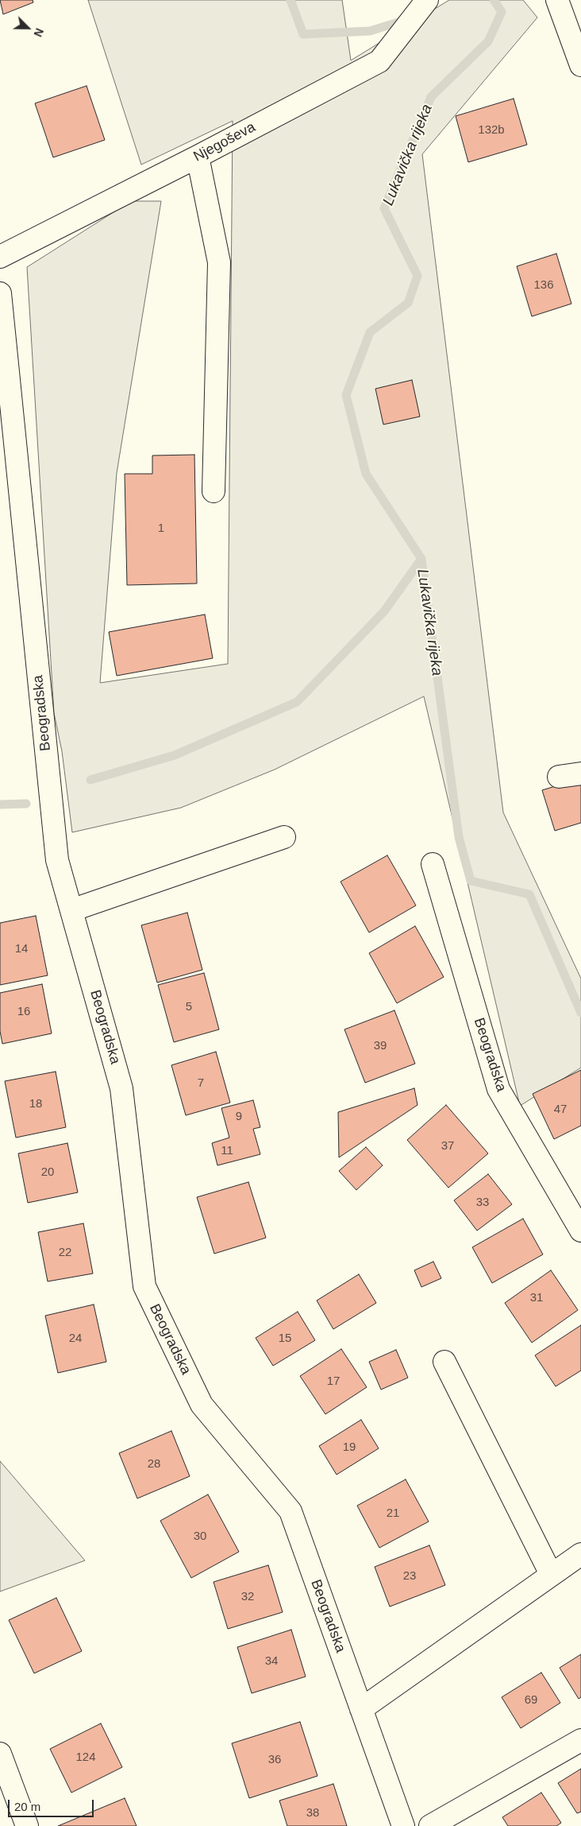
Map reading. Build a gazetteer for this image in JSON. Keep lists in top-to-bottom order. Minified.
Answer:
{"streets":{"street":["Njegoševa","Beogradska"]},"water":["Lukavička rijeka"],"house_numbers":["132b","136","1","14","5","16","39","7","18","47","9","37","11","20","33","22","31","24","15","17","19","28","21","30","23","32","34","69","124","36","38"],"scale_bar":"20 m","north":"bottom right"}
